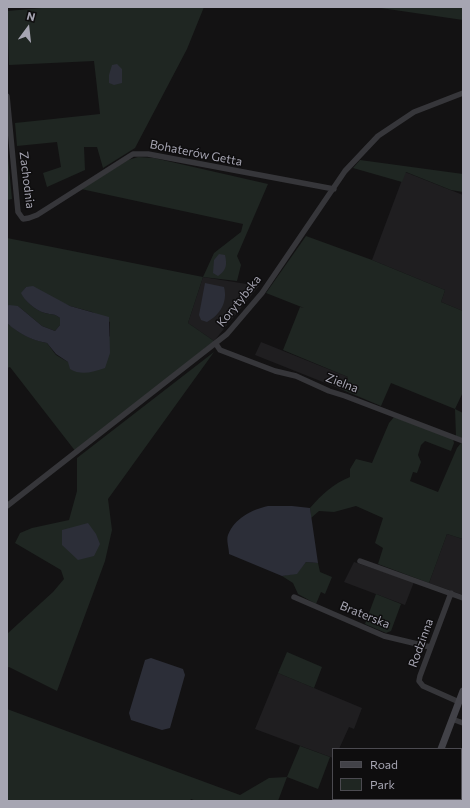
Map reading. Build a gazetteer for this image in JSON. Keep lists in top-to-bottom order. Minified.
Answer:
{"streets":{"street":["Bohaterów Getta","Zachodnia","Korytybska","Zielna","Braterska","Rodzinna"]},"crossings":[["Bohaterów Getta","Zachodnia"],["Bohaterów Getta","Korytybska"],["Korytybska","Zielna"],["Braterska","Rodzinna"]],"legend":["Road","Park"],"north":"top"}
